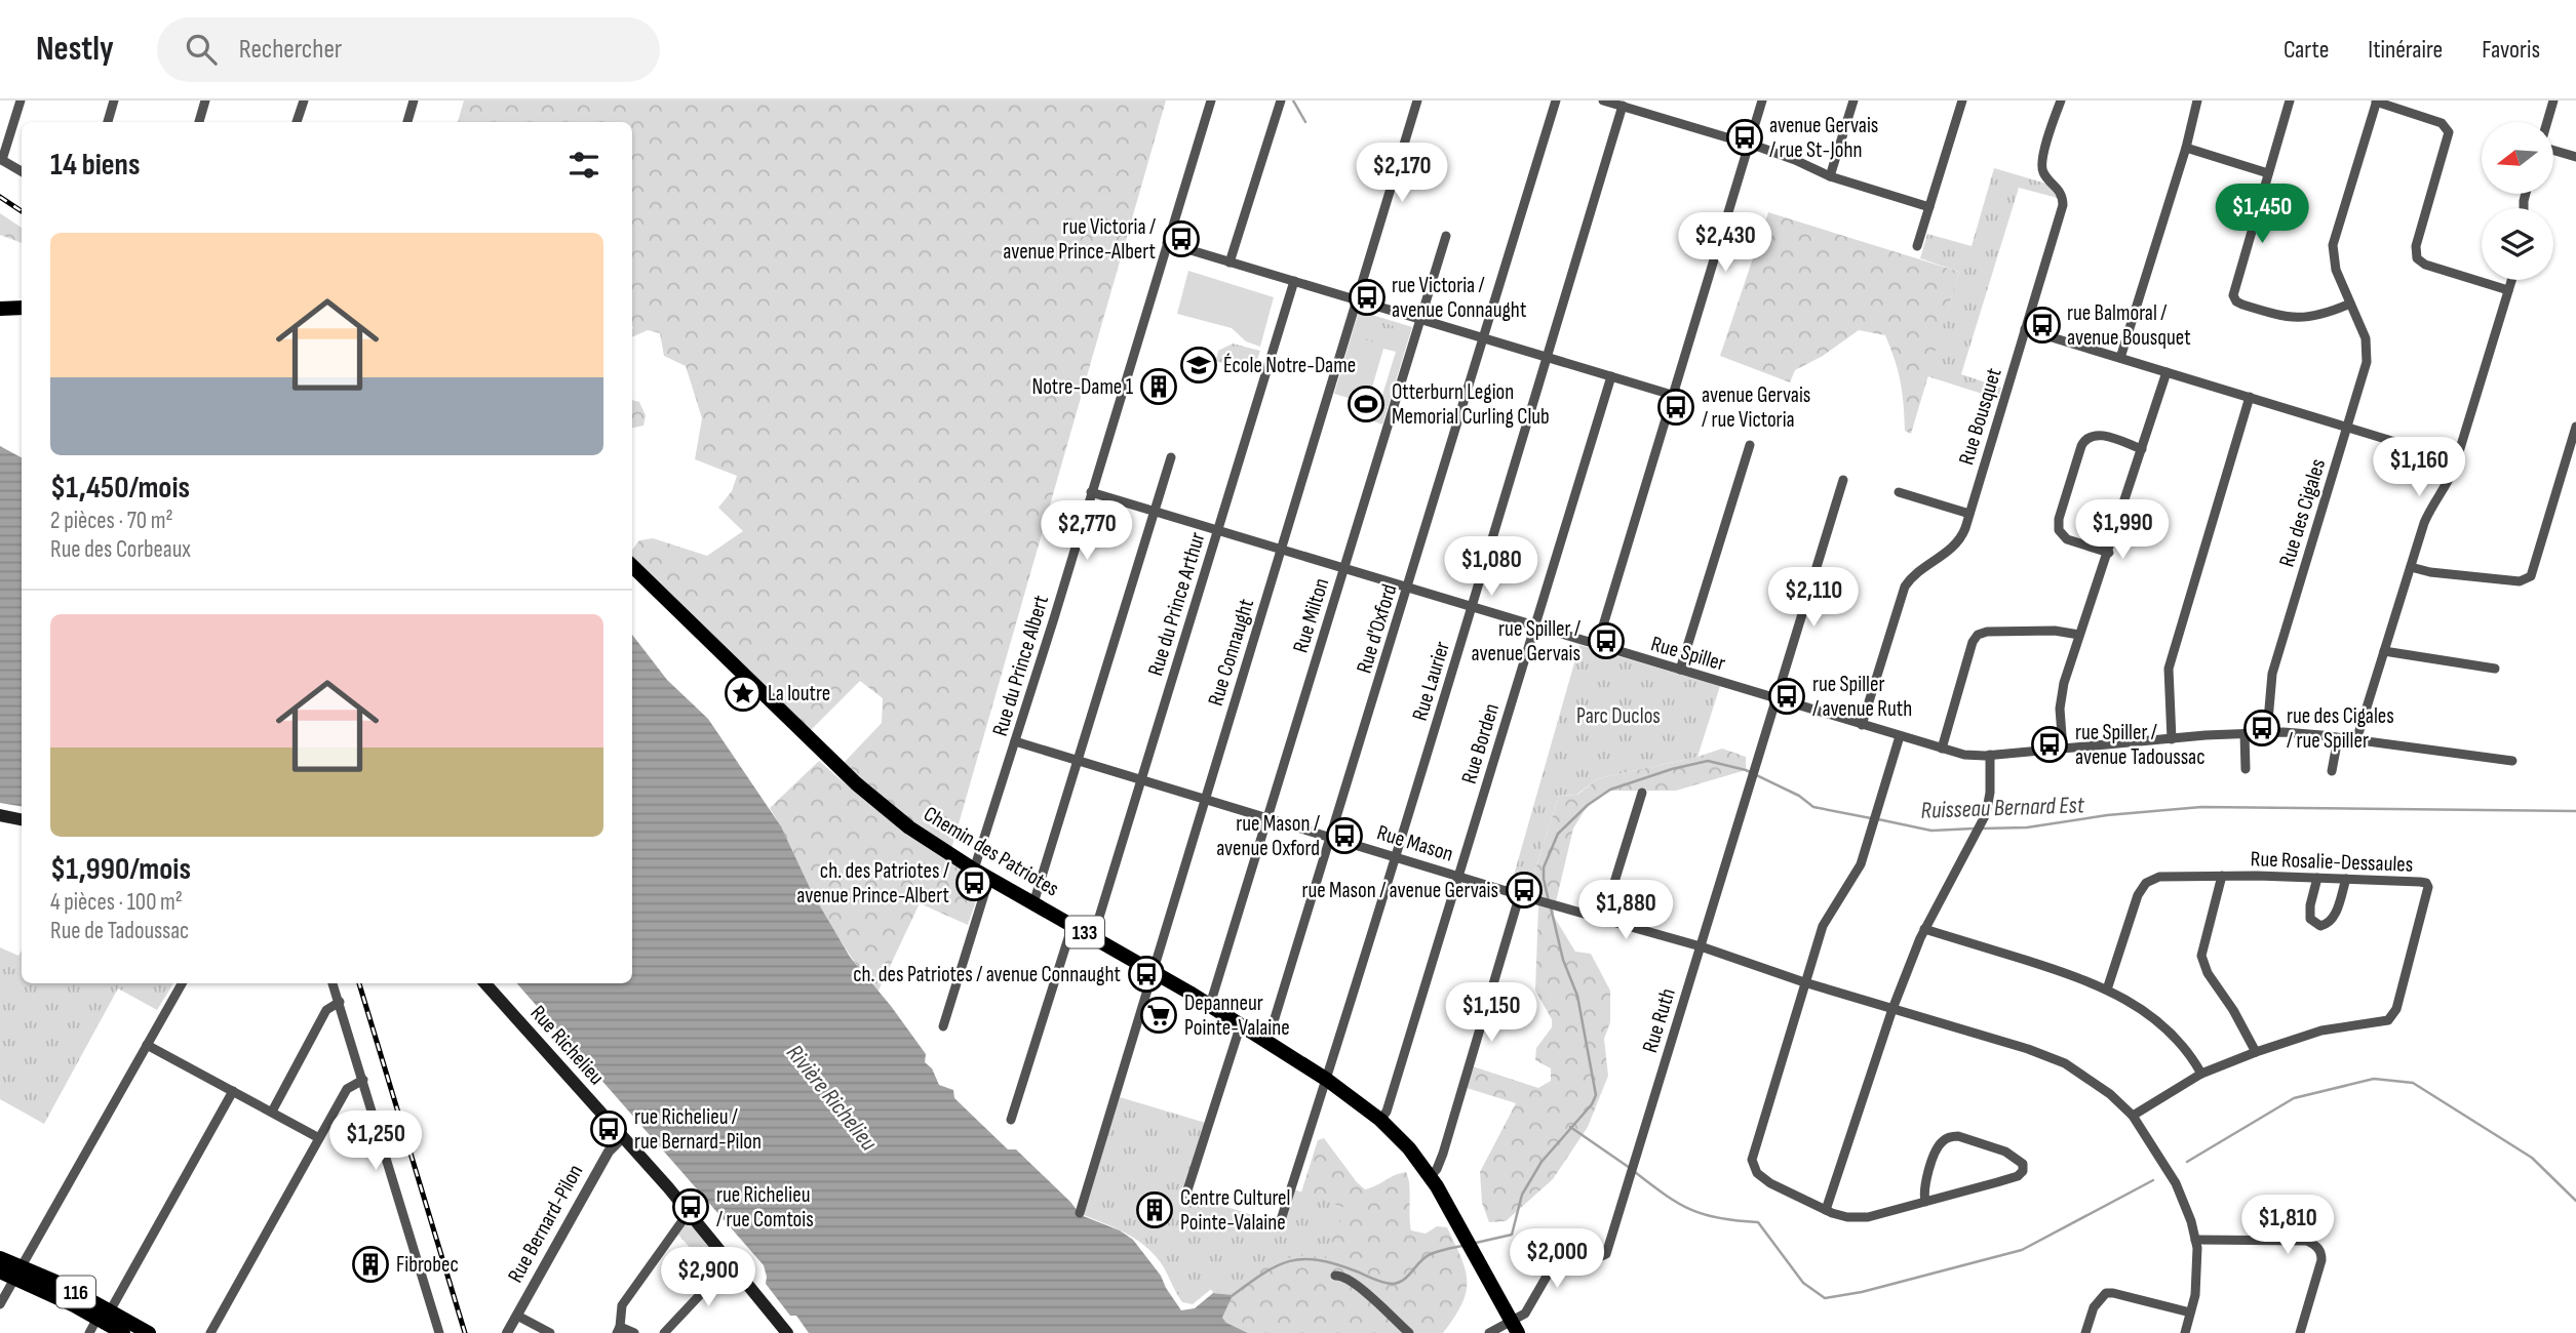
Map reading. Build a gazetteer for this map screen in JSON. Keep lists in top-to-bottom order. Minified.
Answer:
{"streets":{"main road":["Chemin des Patriotes","133","Rue Richelieu","116"],"street":["Rue Bousquet","Rue des Cigales","Rue du Prince Arthur","Rue Milton","Rue d'Oxford","Rue Connaught","Rue Spiller","Rue du Prince Albert","Rue Laurier","Rue Borden","Rue Mason","Rue Rosalie-Dessaules","Rue Ruth","Rue Bernard-Pilon"]},"crossings":[["Rue Bousquet","Rue Spiller"],["Rue des Cigales","Rue Spiller"],["Rue du Prince Arthur","Rue Spiller"],["Rue du Prince Arthur","Rue Mason"],["Rue du Prince Arthur","Chemin des Patriotes"],["Rue Milton","Rue Spiller"],["Rue Milton","Rue Mason"],["Rue Milton","Chemin des Patriotes"],["Rue d'Oxford","Rue Spiller"],["Rue d'Oxford","Rue Mason"],["Rue d'Oxford","Chemin des Patriotes"],["Rue Connaught","Rue Spiller"],["Rue Connaught","Rue Mason"],["Rue Connaught","Chemin des Patriotes"],["Rue Spiller","Rue du Prince Albert"],["Rue Spiller","Rue Laurier"],["Rue Spiller","Rue Borden"],["Rue Spiller","Rue Ruth"],["Rue du Prince Albert","Rue Mason"],["Rue du Prince Albert","Chemin des Patriotes"],["Rue Laurier","Rue Mason"],["Rue Laurier","Chemin des Patriotes"],["Rue Borden","Rue Mason"],["Rue Borden","Chemin des Patriotes"],["Rue Mason","Rue Rosalie-Dessaules"],["Rue Mason","Rue Ruth"],["Chemin des Patriotes","Rue Ruth"],["Rue Richelieu","Rue Bernard-Pilon"]],"water":["Ruisseau Bernard Est","Rivière Richelieu"],"parks":["Parc Duclos"],"places":{"bus stop":["avenue Gervais / rue St-John","rue Victoria / avenue Prince-Albert","rue Victoria / avenue Connaught","rue Balmoral / avenue Bousquet","avenue Gervais / rue Victoria","rue Spiller / avenue Gervais","rue Spiller / avenue Ruth","rue des Cigales / rue Spiller","rue Spiller / avenue Tadoussac","rue Mason / avenue Oxford","ch. des Patriotes / avenue Prince-Albert","rue Mason / avenue Gervais","ch. des Patriotes / avenue Connaught","rue Richelieu / rue Bernard-Pilon","rue Richelieu / rue Comtois"],"school or university":["École Notre-Dame"],"building":["Notre-Dame 1","Centre Culturel Pointe-Valaine","Fibrobec"],"sports":["Otterburn Legion Memorial Curling Club"],"place":["La loutre"],"supermarket":["Depanneur Pointe-Valaine"]},"north":"left","page":{"header":"Nestly","search":"Rechercher","nav":["Carte","Itinéraire","Favoris"],"heading":"14 biens","price":["$2,170","$1,450","$2,430","$1,160","$1,990","$2,770","$1,080","$2,110","$1,880","$1,150","$1,250","$1,810","$2,000","$2,900"],"list":[{"name":"$1,450/mois","note":"2 pièces · 70 m² · Rue des Corbeaux"},{"name":"$1,990/mois","note":"4 pièces · 100 m² · Rue de Tadoussac"}]}}
